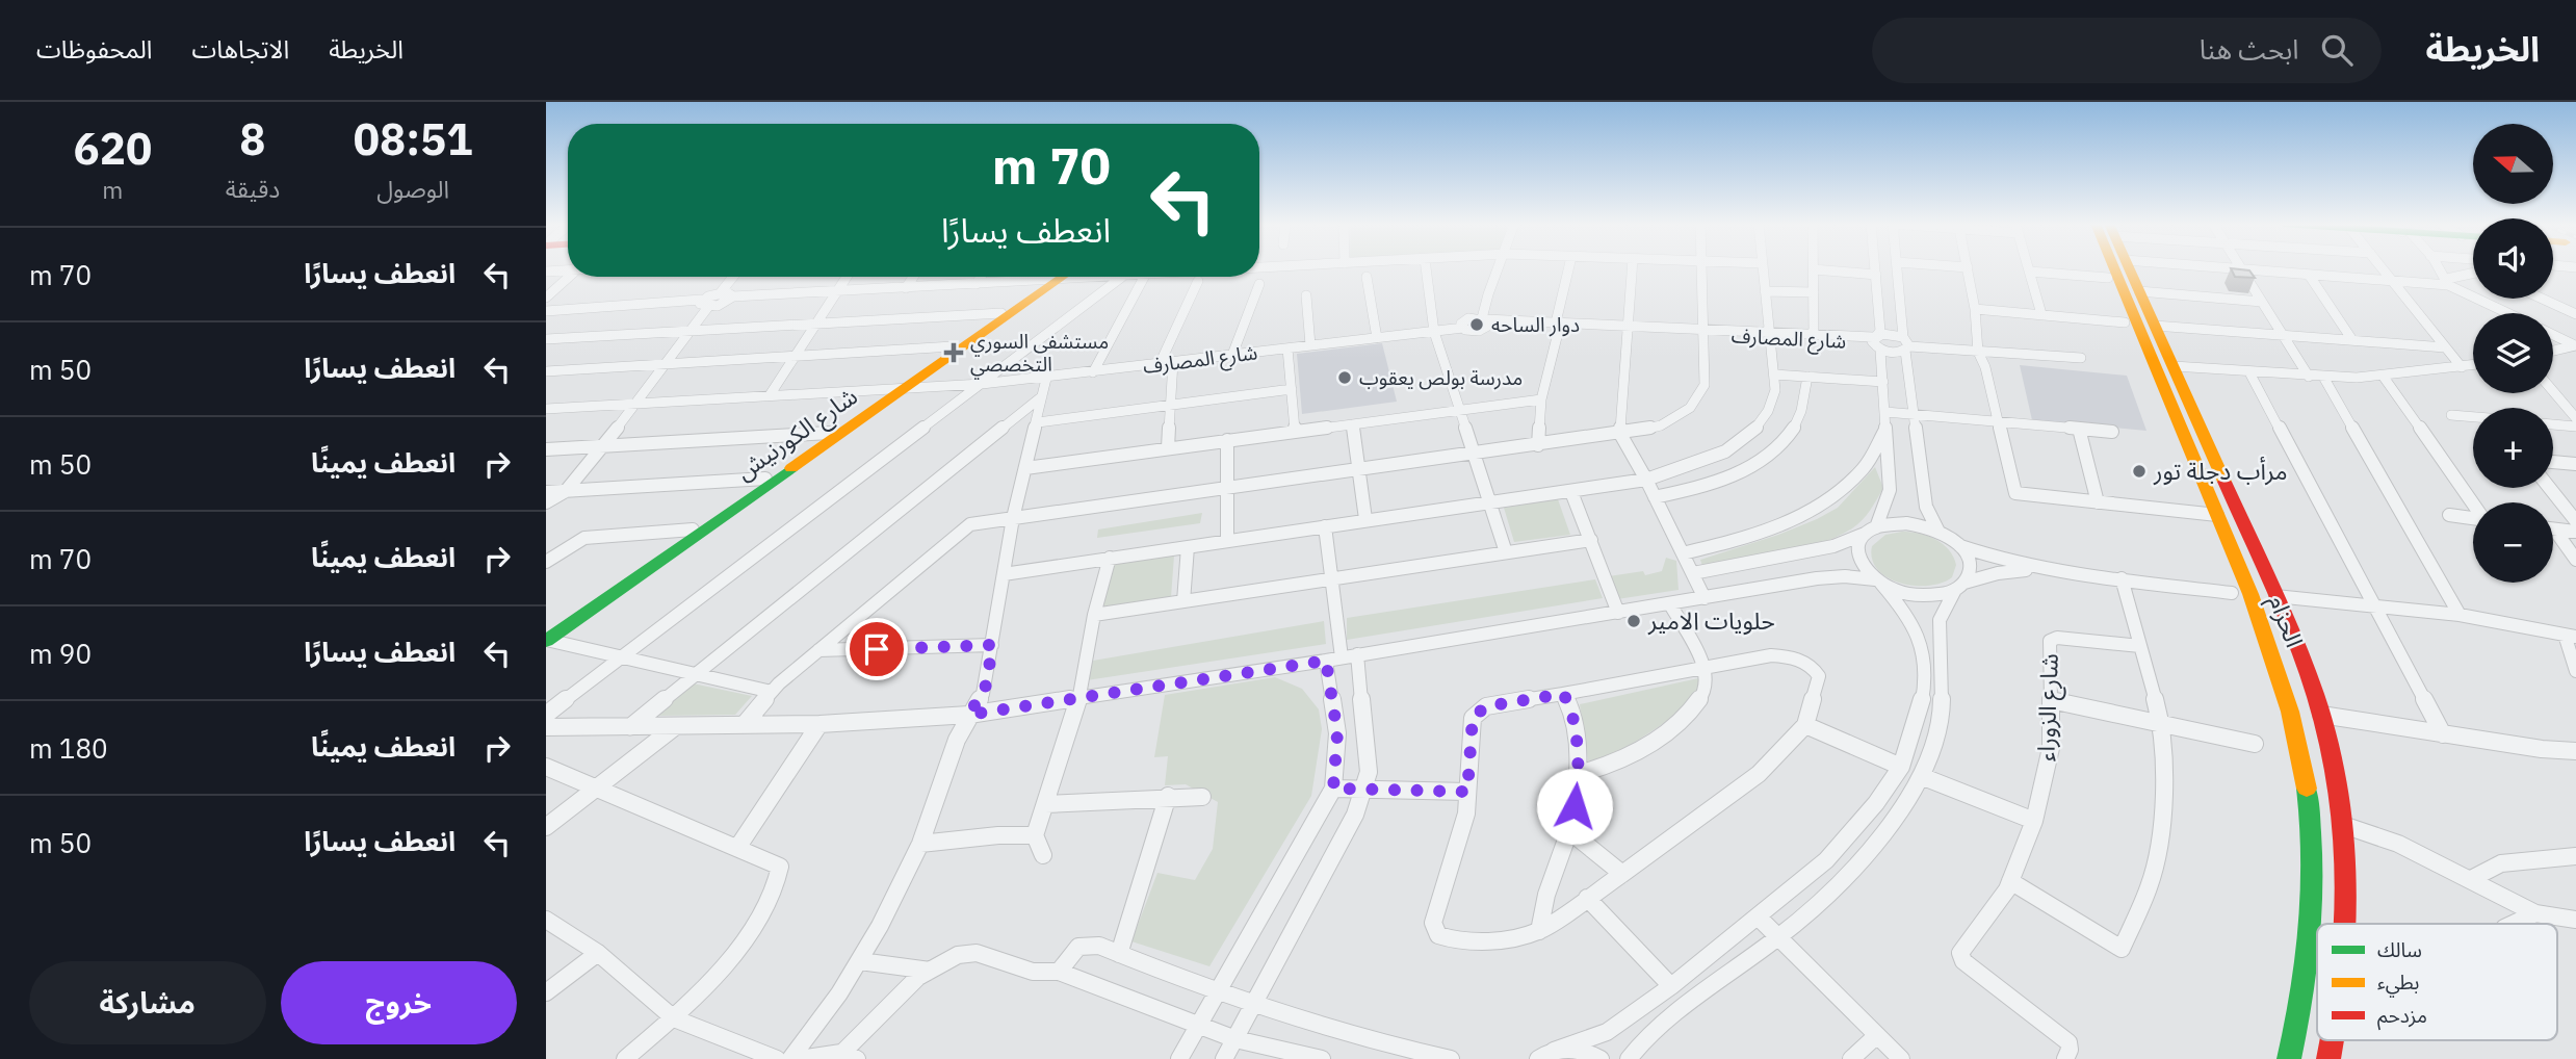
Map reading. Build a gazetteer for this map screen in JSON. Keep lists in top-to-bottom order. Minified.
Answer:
{"streets":{"main road":["شارع الكورنيش","الحزام"],"street":["شارع المصارف","شارع الزوراء"]},"crossings":[["شارع المصارف","شارع الكورنيش"]],"places":{"other":["دوار الساحه","مدرسة بولص يعقوب","مرأب دجلة تور","حلويات الامير"],"health":["مستشفى السوري التخصصي"]},"legend":["سالك","بطيء","مزدحم"],"north":"left","page":{"header":"الخريطة","search":"ابحث هنا","nav":["الخريطة","الاتجاهات","المحفوظات"],"eta":["08:51","الوصول","8","دقيقة","620","m"],"map_buttons":["+","−"],"turn":["70 m","انعطف يسارًا"],"list":[{"name":"انعطف يسارًا","value":"70 m"},{"name":"انعطف يسارًا","value":"50 m"},{"name":"انعطف يمينًا","value":"50 m"},{"name":"انعطف يمينًا","value":"70 m"},{"name":"انعطف يسارًا","value":"90 m"},{"name":"انعطف يمينًا","value":"180 m"},{"name":"انعطف يسارًا","value":"50 m"}],"buttons":["خروج","مشاركة"]}}
